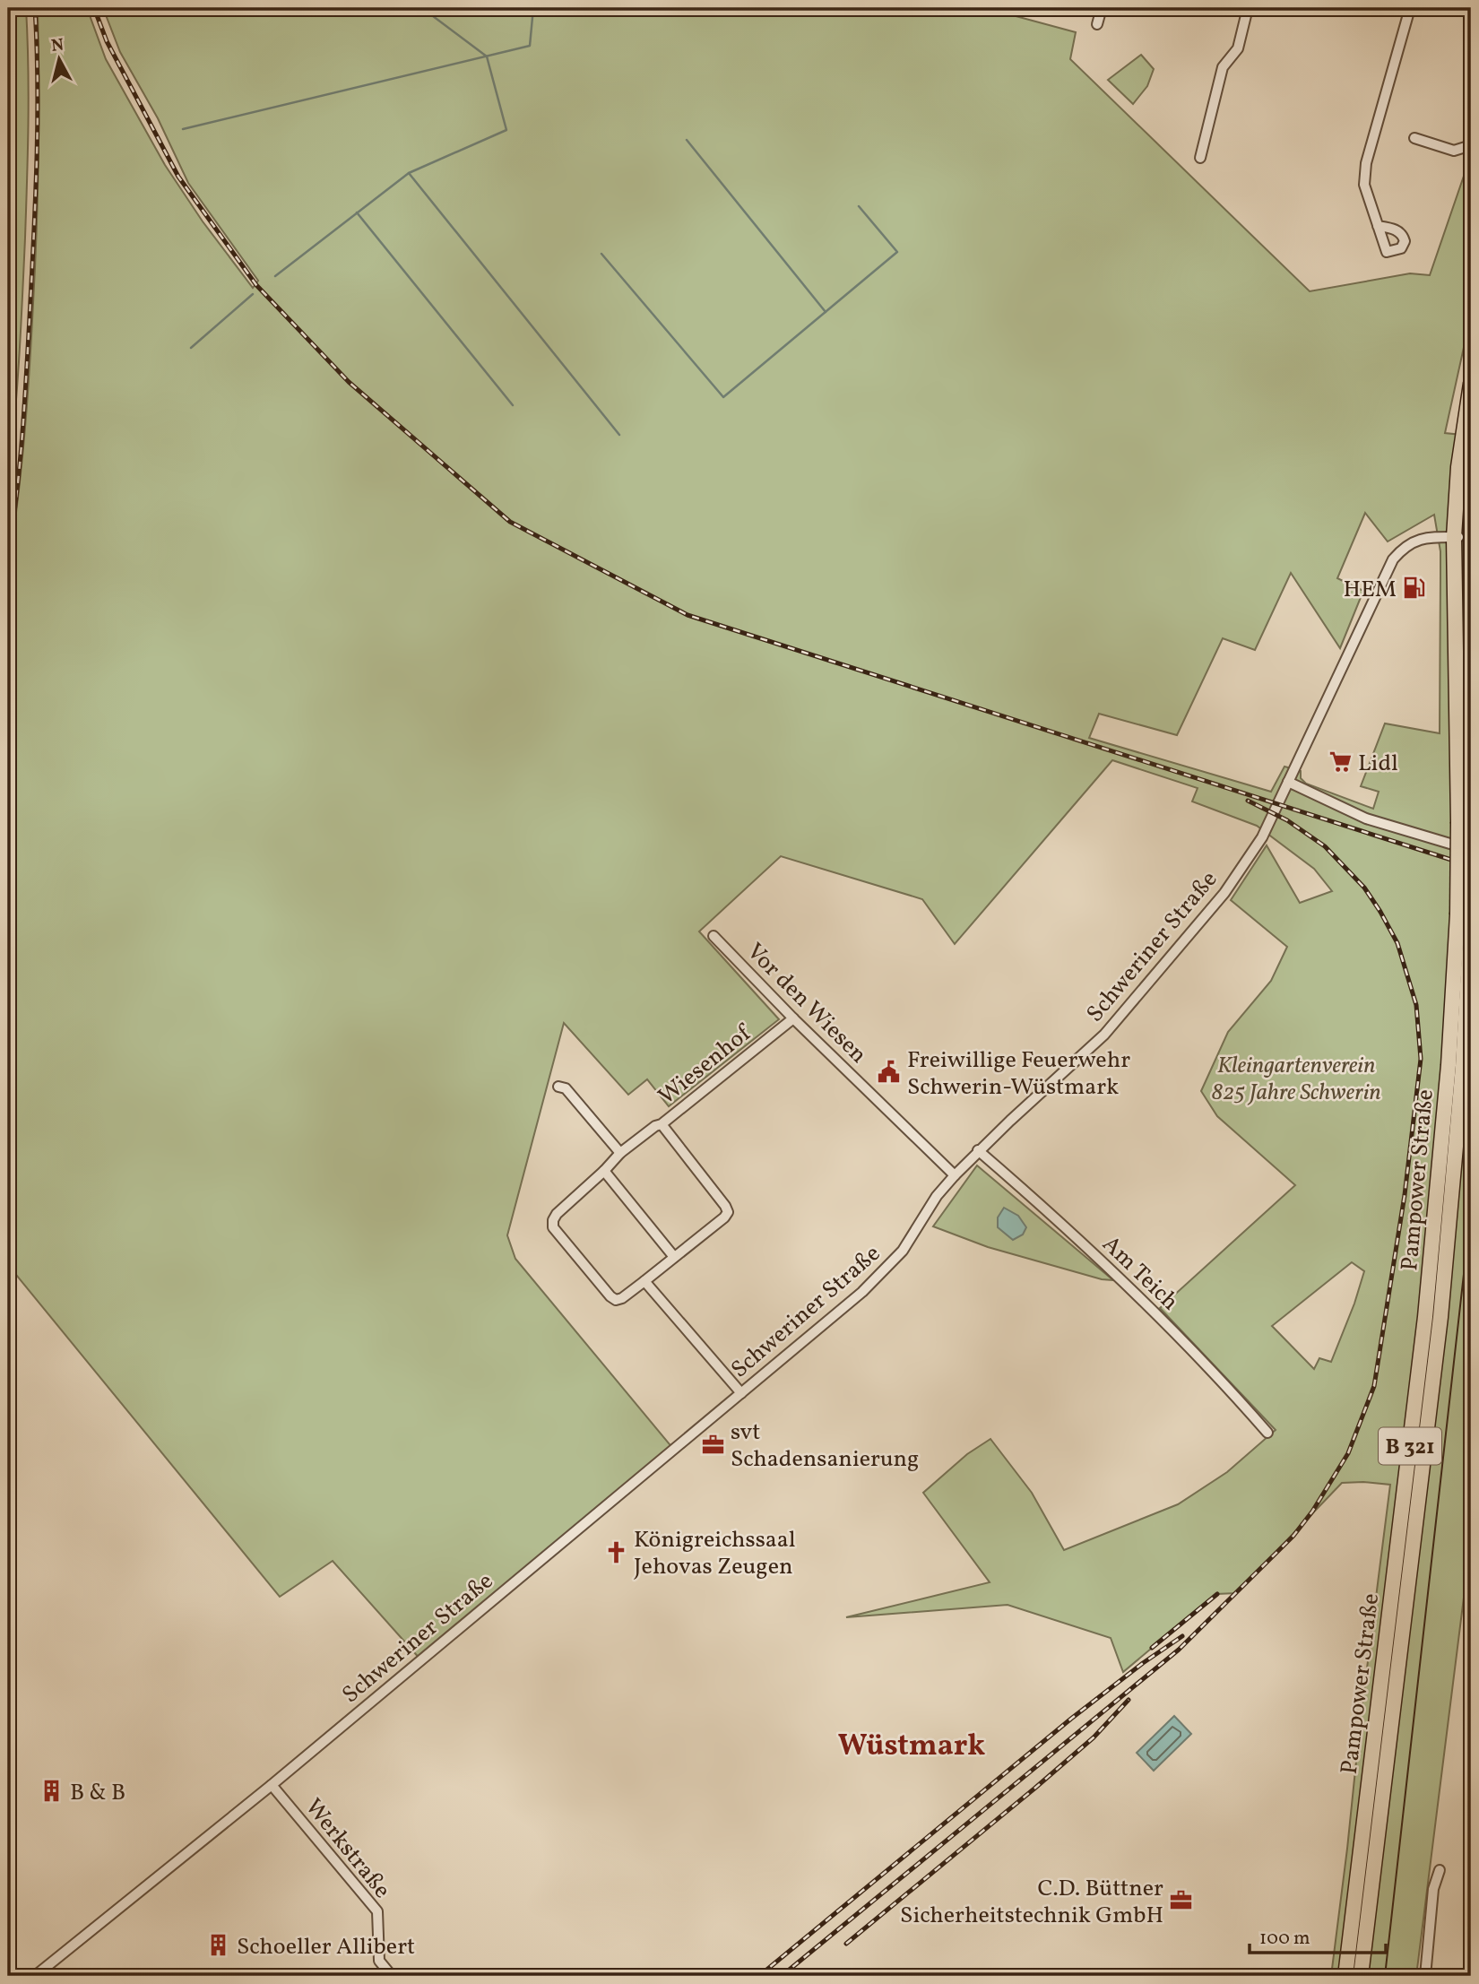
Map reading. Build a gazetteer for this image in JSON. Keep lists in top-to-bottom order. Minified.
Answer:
{"streets":{"main road":["Pampower Straße","B 321"],"street":["Schweriner Straße","Vor den Wiesen","Wiesenhof","Am Teich","Werkstraße"]},"crossings":[["Schweriner Straße","Vor den Wiesen"],["Schweriner Straße","Pampower Straße"],["Schweriner Straße","Am Teich"],["Schweriner Straße","Werkstraße"],["Vor den Wiesen","Wiesenhof"]],"districts":["Wüstmark"],"parks":["Kleingartenverein 825 Jahre Schwerin"],"places":{"fuel station":["HEM"],"supermarket":["Lidl"],"public building":["Freiwillige Feuerwehr Schwerin-Wüstmark"],"office":["svt Schadensanierung","C.D. Büttner Sicherheitstechnik GmbH"],"church":["Königreichssaal Jehovas Zeugen"],"building":["B & B","Schoeller Allibert"]},"scale_bar":"100 m","north":"top"}
